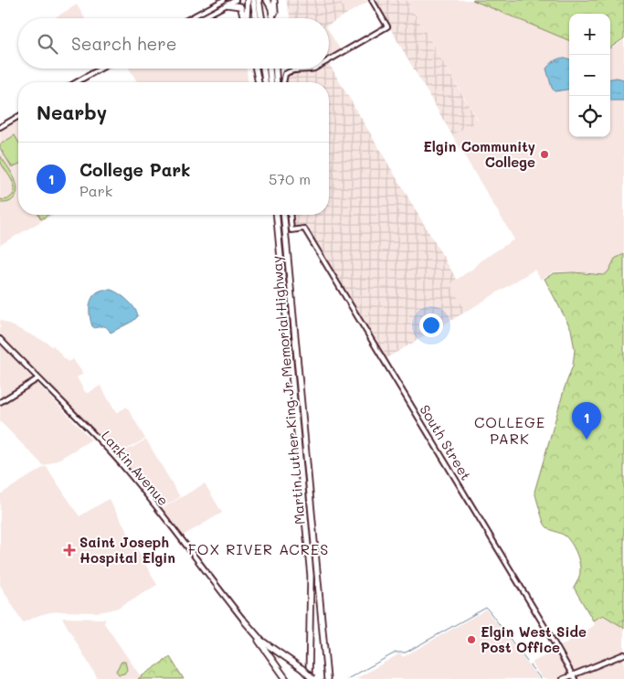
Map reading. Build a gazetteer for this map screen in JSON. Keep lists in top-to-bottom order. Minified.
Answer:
{"streets":{"highway":["Martin Luther King Jr Memorial Highway"],"street":["South Street","Larkin Avenue"]},"districts":["COLLEGE PARK","FOX RIVER ACRES"],"places":{"other":["Elgin Community College","Elgin West Side Post Office"],"health":["Saint Joseph Hospital Elgin"]},"page":{"map_buttons":["+","−"],"search":"Search here","heading":"Nearby","list":[{"mark":"1","name":"College Park","note":"Park","value":"570 m"}],"pins":"1"}}
